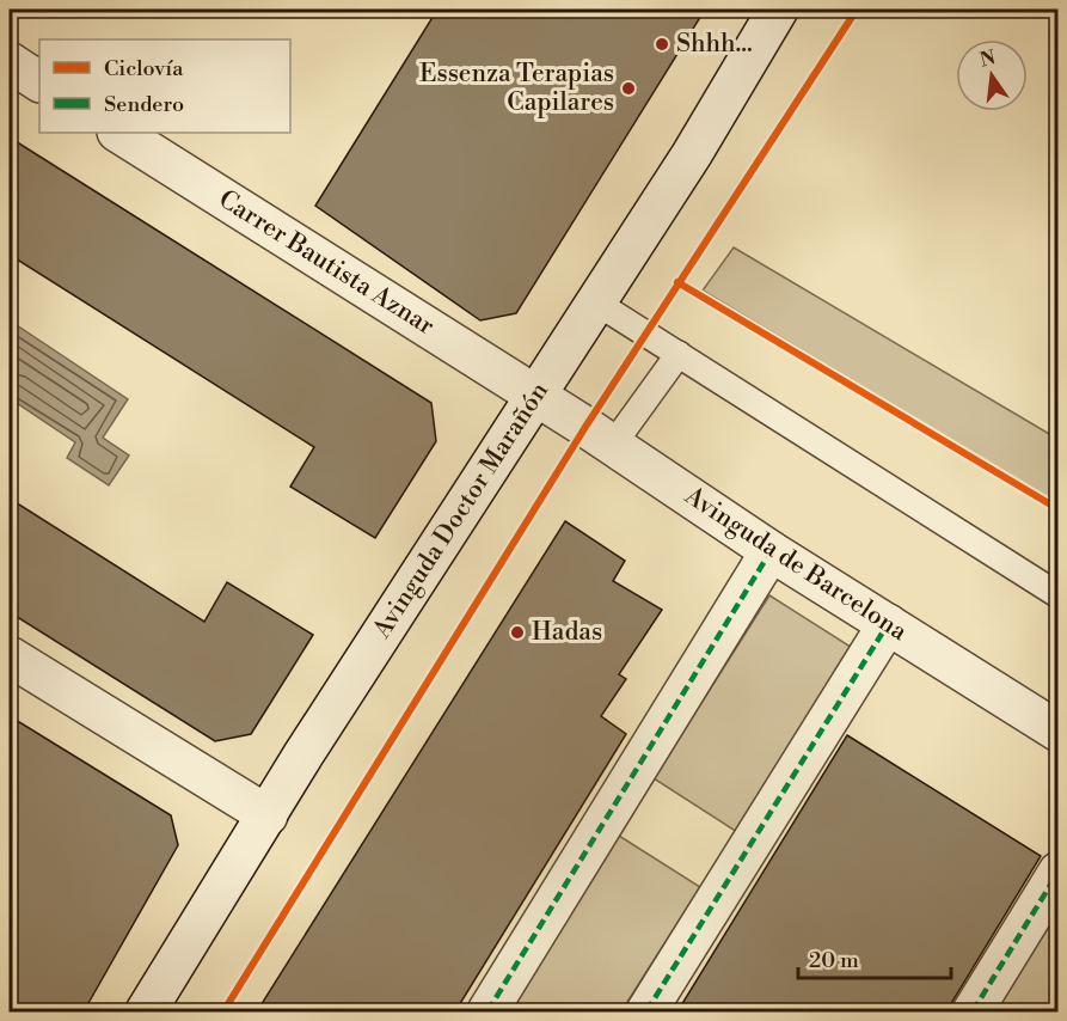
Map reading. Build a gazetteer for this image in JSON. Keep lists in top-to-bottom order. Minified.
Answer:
{"streets":{"street":["Carrer Bautista Aznar","Avinguda Doctor Marañón","Avinguda de Barcelona"]},"crossings":[["Carrer Bautista Aznar","Avinguda Doctor Marañón"],["Carrer Bautista Aznar","Avinguda de Barcelona"],["Avinguda Doctor Marañón","Avinguda de Barcelona"]],"places":["Shhh...","Essenza Terapias Capilares","Hadas"],"legend":["Ciclovía","Sendero"],"scale_bar":"20 m","north":"top"}
